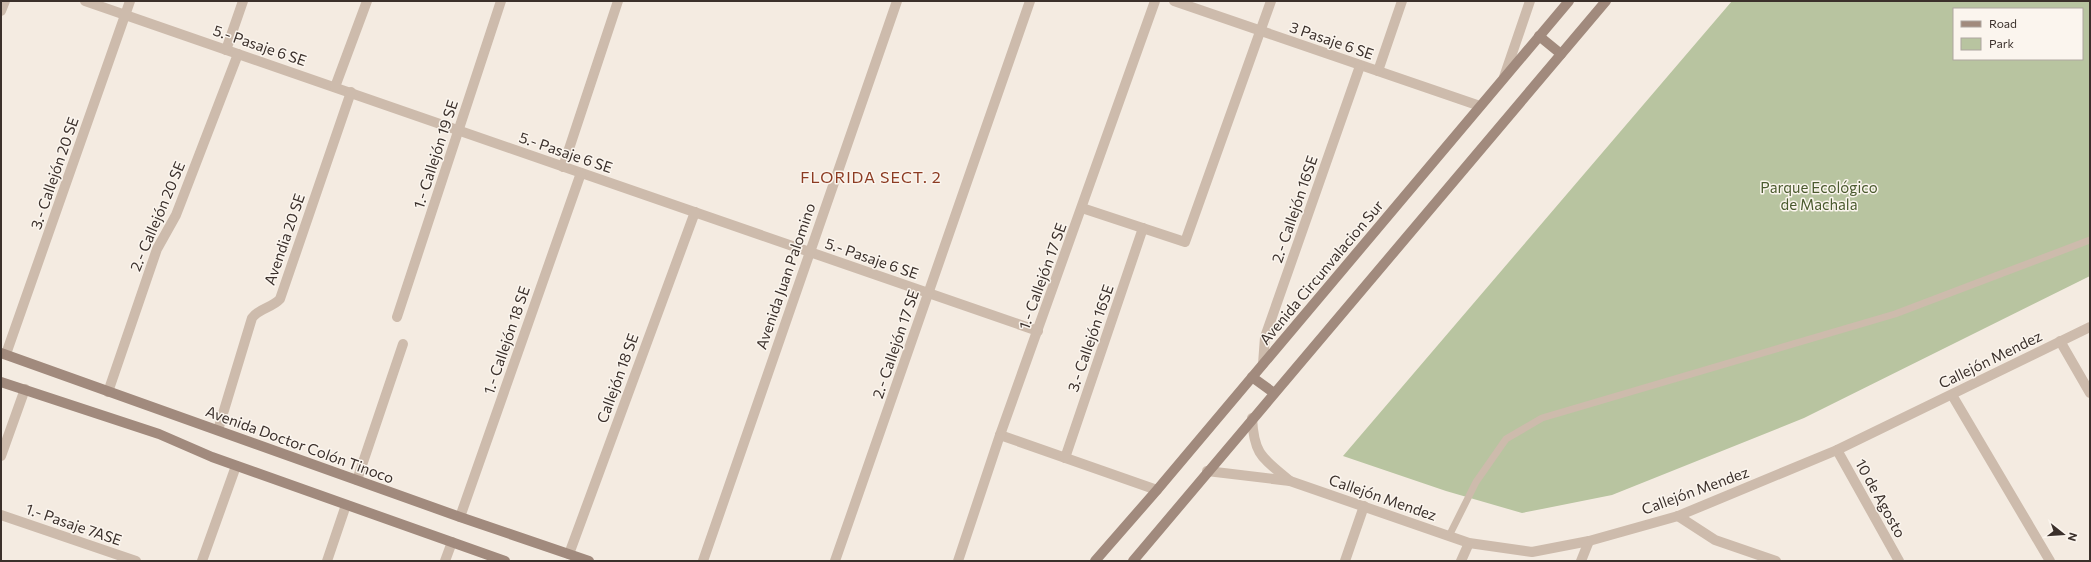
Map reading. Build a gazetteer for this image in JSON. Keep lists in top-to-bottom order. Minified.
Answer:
{"streets":{"main road":["Avenida Circunvalacion Sur","Avenida Doctor Colón Tinoco"],"street":["3 Pasaje 6 SE","5.- Pasaje 6 SE","1.- Callejón 19 SE","3.- Callejón 20 SE","2.- Callejón 16SE","2.- Callejón 20 SE","Avendia 20 SE","Avenida Juan Palomino","1.- Callejón 17 SE","3.- Callejón 16SE","1.- Callejón 18 SE","2.- Callejón 17 SE","Callejón Mendez","Callejón 18 SE","10 de Agosto","1.- Pasaje 7ASE"]},"crossings":[["3 Pasaje 6 SE","2.- Callejón 16SE"],["3 Pasaje 6 SE","Avenida Circunvalacion Sur"],["5.- Pasaje 6 SE","1.- Callejón 19 SE"],["5.- Pasaje 6 SE","3.- Callejón 20 SE"],["5.- Pasaje 6 SE","2.- Callejón 20 SE"],["5.- Pasaje 6 SE","Avendia 20 SE"],["5.- Pasaje 6 SE","Avenida Juan Palomino"],["5.- Pasaje 6 SE","1.- Callejón 17 SE"],["5.- Pasaje 6 SE","1.- Callejón 18 SE"],["5.- Pasaje 6 SE","2.- Callejón 17 SE"],["5.- Pasaje 6 SE","Callejón 18 SE"],["3.- Callejón 20 SE","Avenida Doctor Colón Tinoco"],["2.- Callejón 16SE","Avenida Circunvalacion Sur"],["2.- Callejón 20 SE","Avenida Doctor Colón Tinoco"],["Avendia 20 SE","Avenida Doctor Colón Tinoco"],["1.- Callejón 18 SE","Avenida Doctor Colón Tinoco"],["Callejón Mendez","10 de Agosto"],["Callejón 18 SE","Avenida Doctor Colón Tinoco"]],"districts":["FLORIDA SECT. 2"],"parks":["Parque Ecológico de Machala"],"legend":["Road","Park"],"north":"right"}
